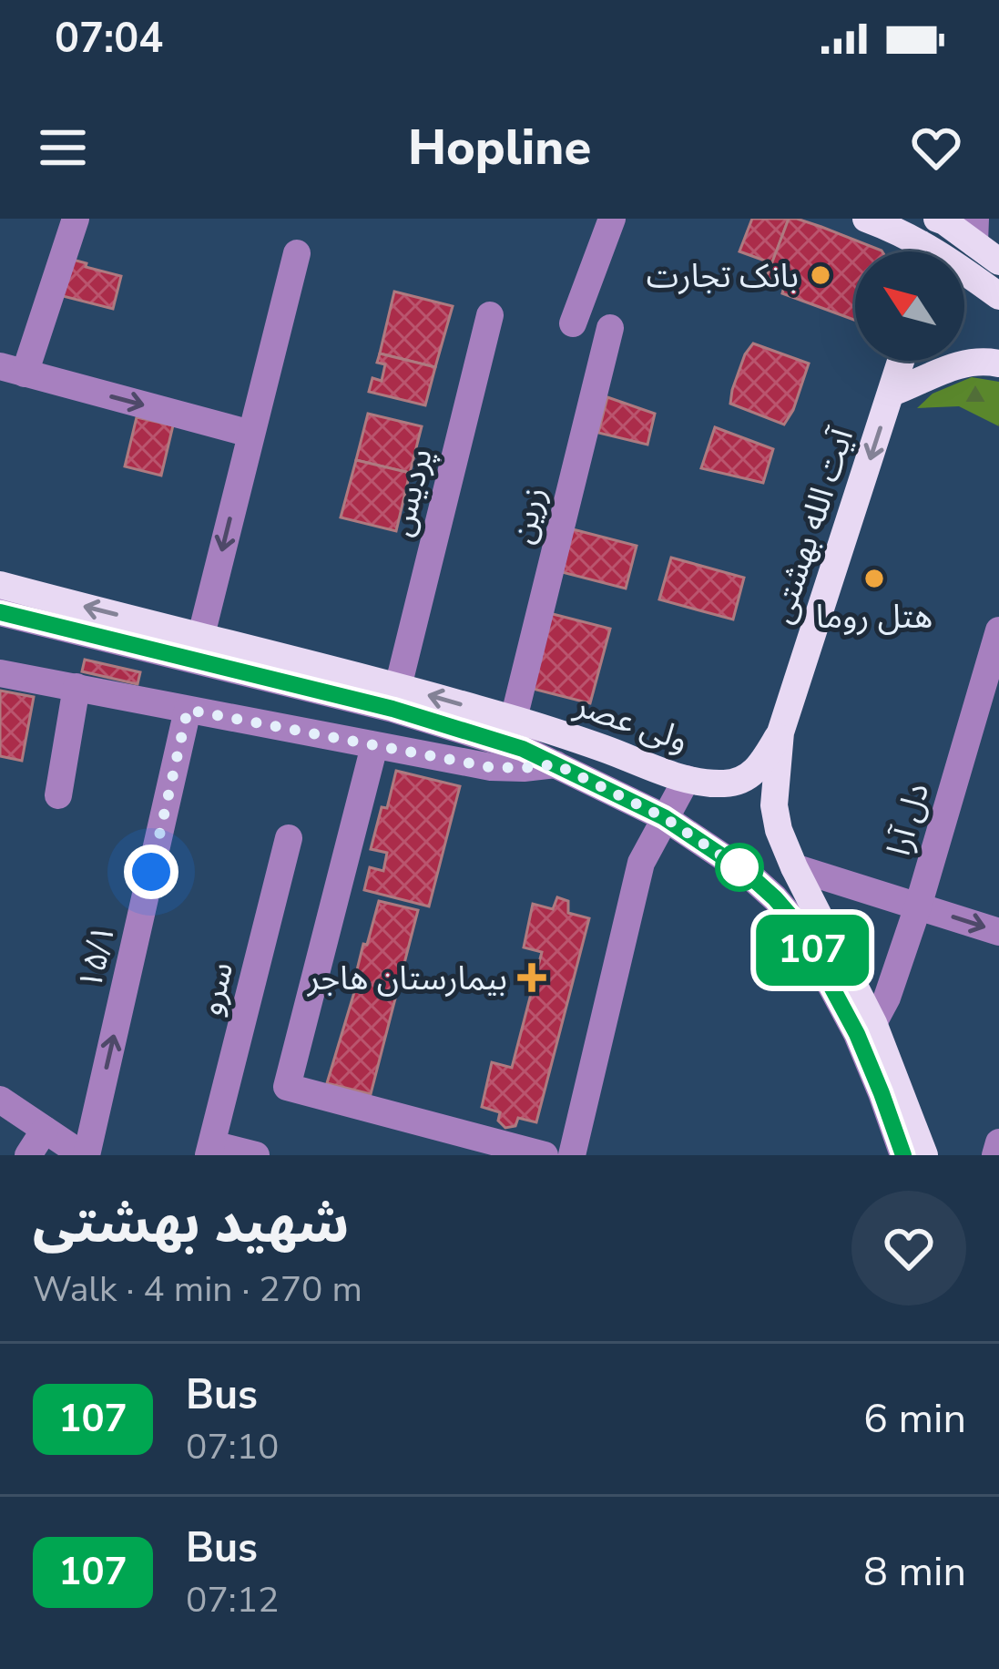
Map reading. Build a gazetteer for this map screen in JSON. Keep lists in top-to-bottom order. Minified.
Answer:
{"streets":{"main road":["آیت الله بهشتی","ولی عصر"],"street":["پردیس","زرین","دل آرا","۱۵/۱","سرو"]},"crossings":[["پردیس","ولی عصر"],["زرین","ولی عصر"],["آیت الله بهشتی","ولی عصر"]],"one_way":["آیت الله بهشتی","ولی عصر","۱۵/۱"],"places":{"other":["بانک تجارت","هتل روما"],"health":["بیمارستان هاجر"]},"lines":["bus line 107"],"north":"top left","page":{"status":"07:04","header":"Hopline","on_map":"107","heading":["شهید بهشتی","Walk · 4 min · 270 m"],"list":[{"mark":"107","name":"Bus","note":"07:10","value":"6 min"},{"mark":"107","name":"Bus","note":"07:12","value":"8 min"}]}}
